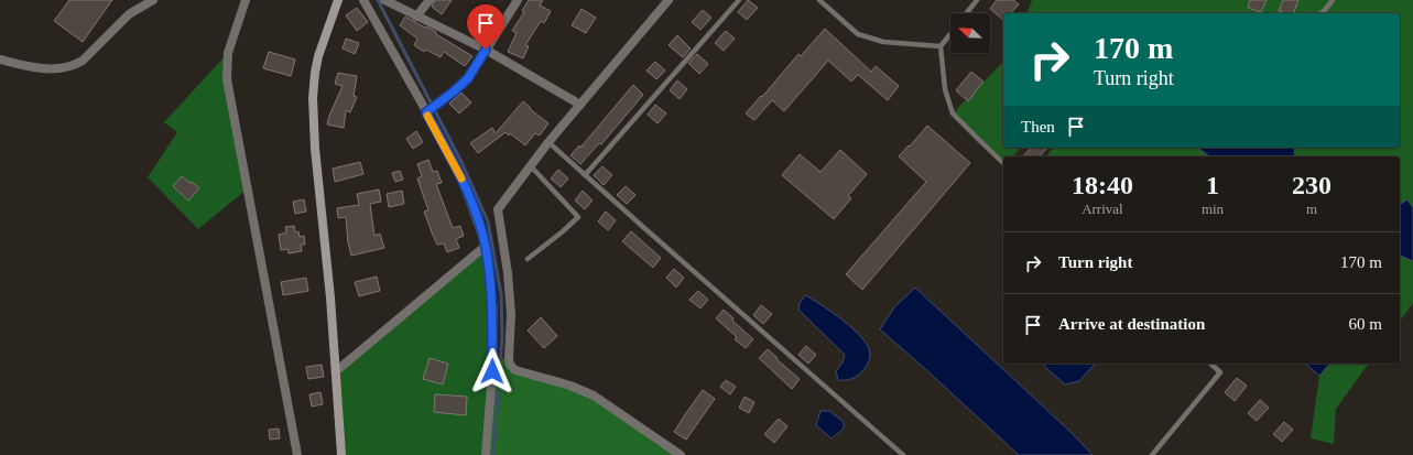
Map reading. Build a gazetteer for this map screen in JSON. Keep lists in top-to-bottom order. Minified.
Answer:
{"north":"top left","page":{"turn":["170 m","Turn right"],"then":"Then","eta":["18:40","Arrival","1","min","230","m"],"list":[{"name":"Turn right","value":"170 m"},{"name":"Arrive at destination","value":"60 m"}]}}
